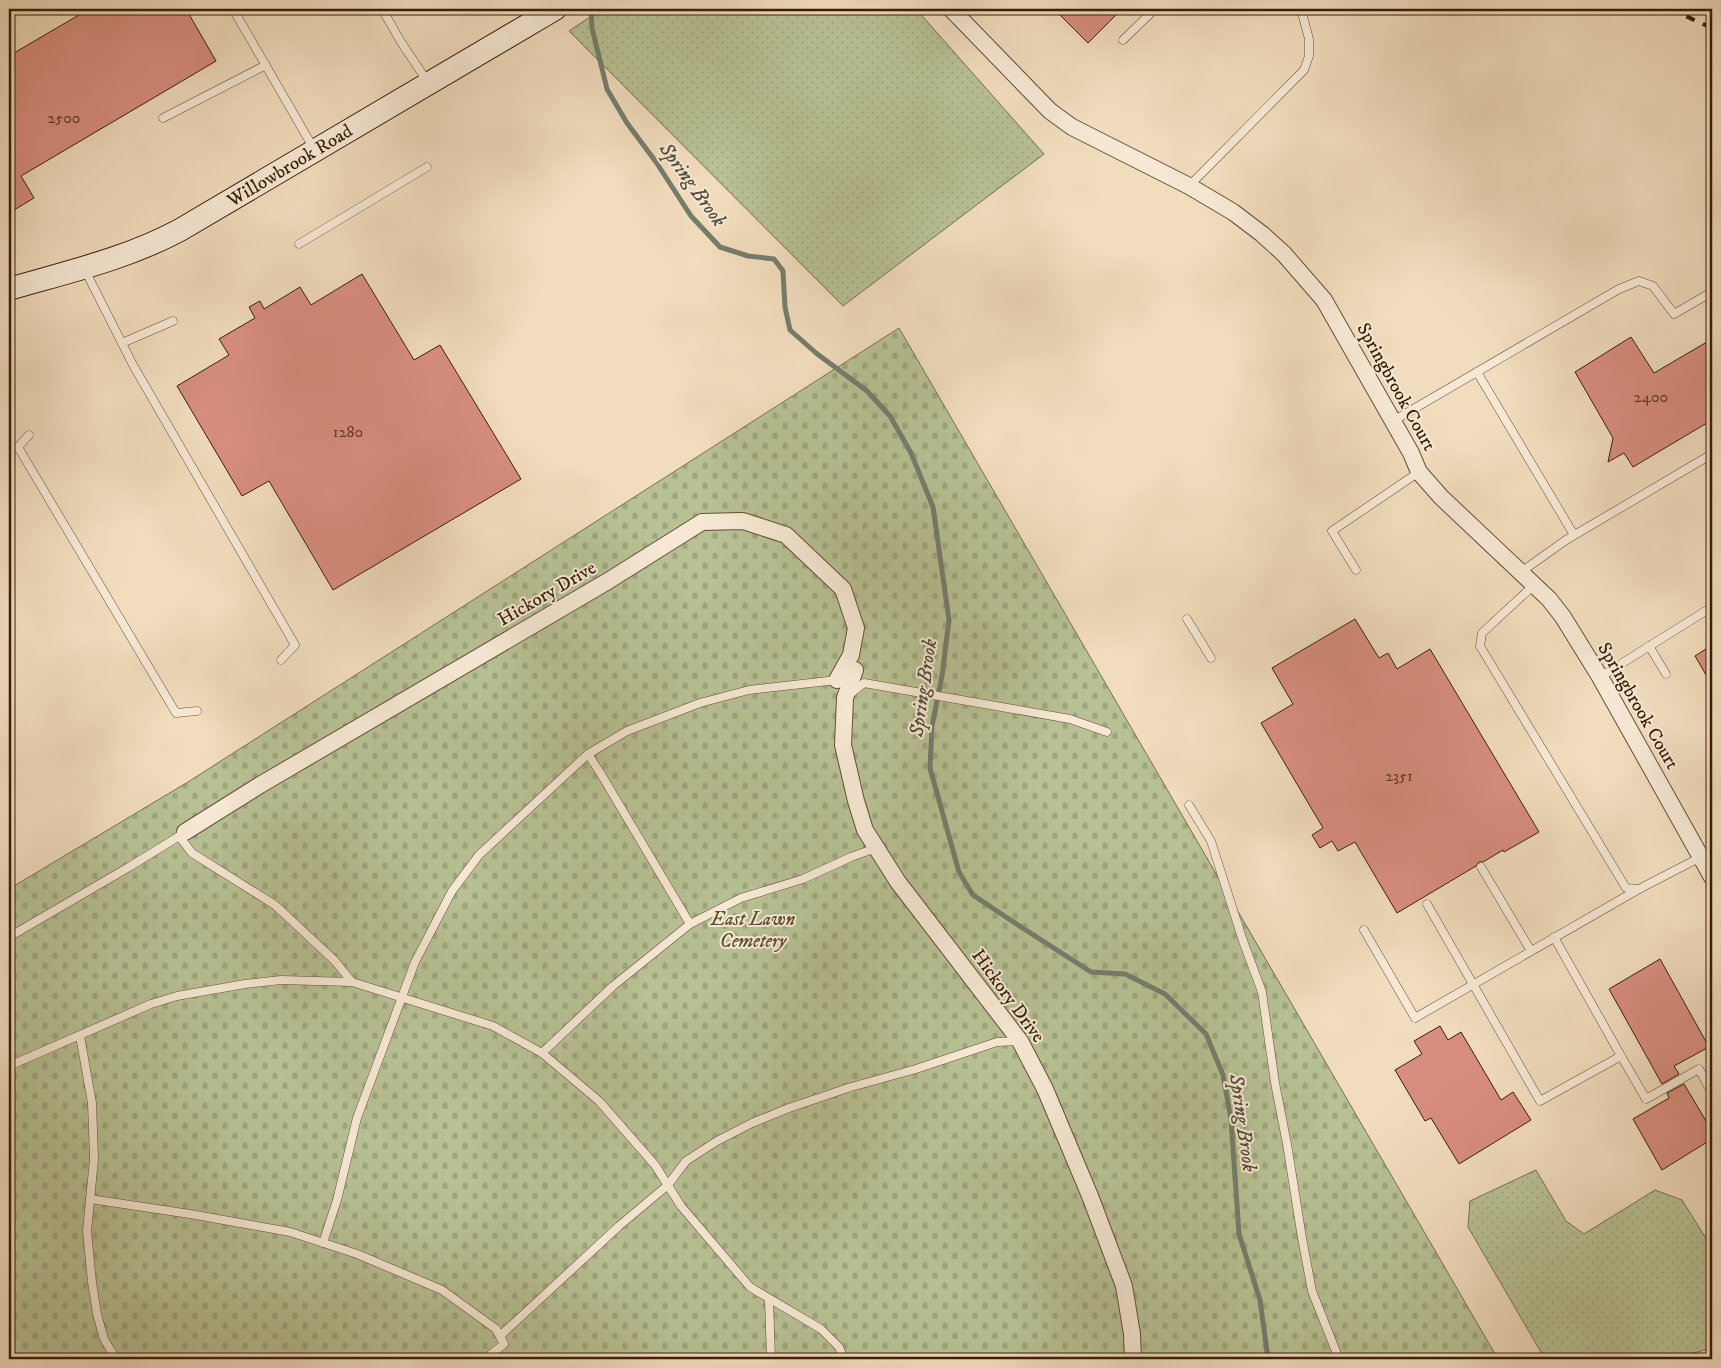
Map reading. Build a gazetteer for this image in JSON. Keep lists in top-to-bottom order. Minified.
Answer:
{"streets":{"street":["Willowbrook Road","Springbrook Court","Hickory Drive"]},"water":["Spring Brook"],"parks":["East Lawn Cemetery"],"house_numbers":["2500","2400","1280","2351"]}
